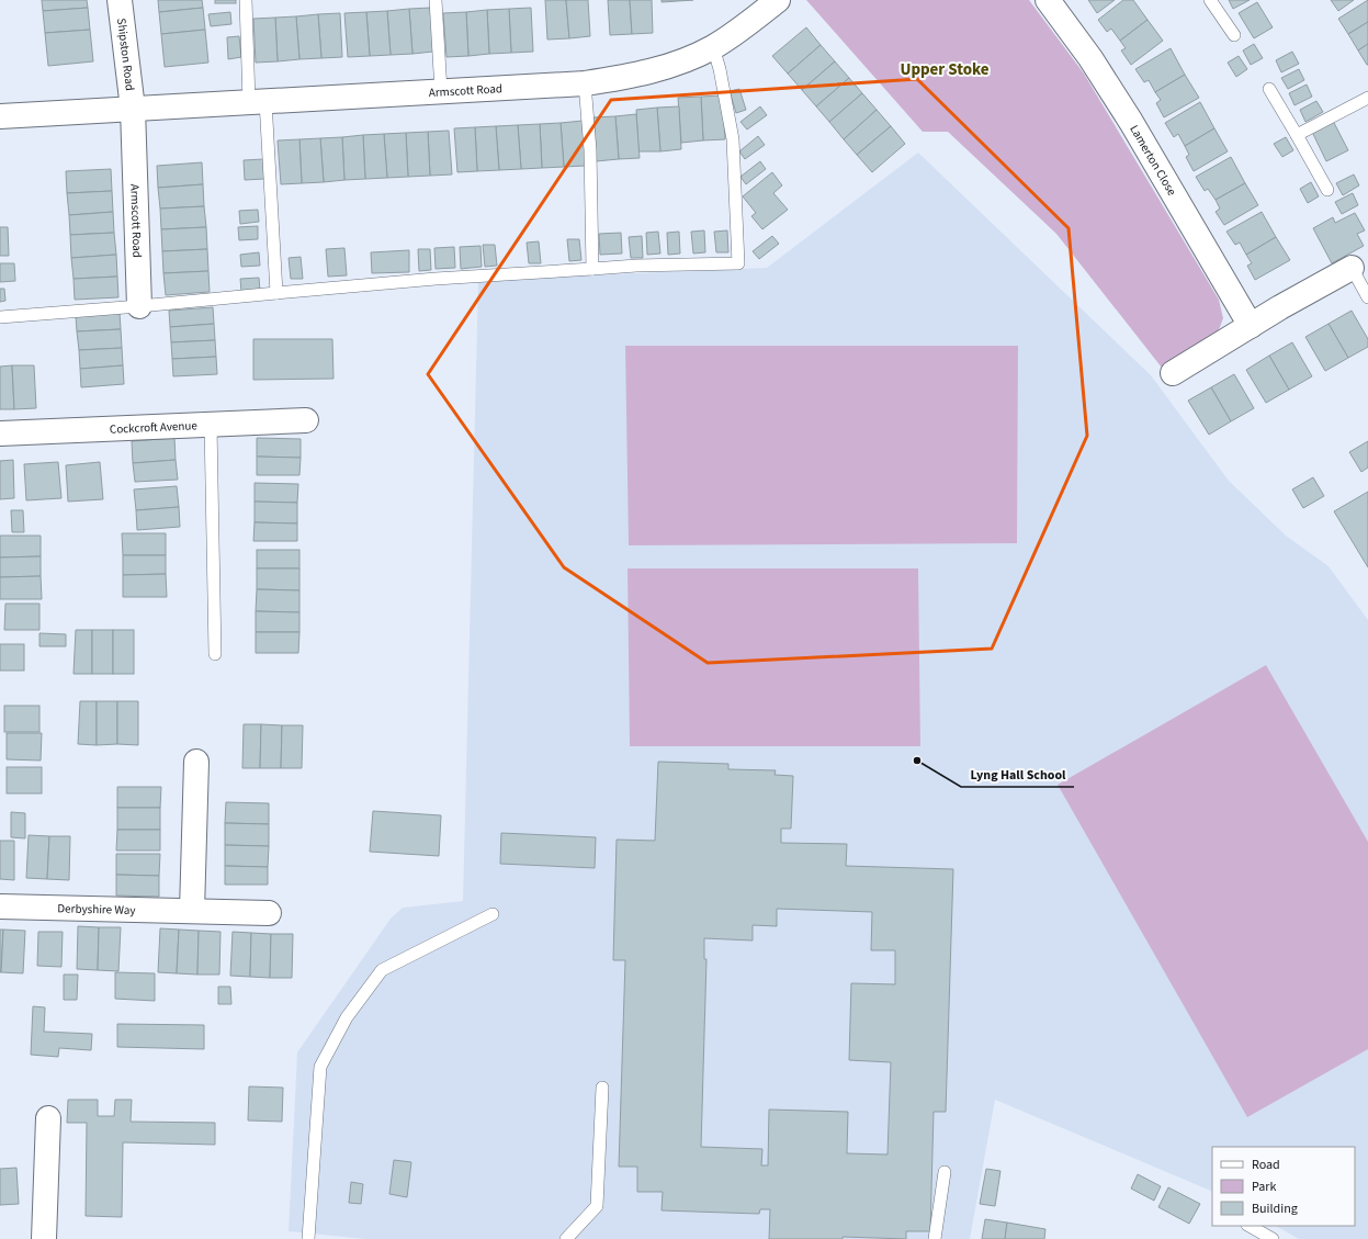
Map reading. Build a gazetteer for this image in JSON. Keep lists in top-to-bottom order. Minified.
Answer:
{"streets":{"street":["Shipston Road","Armscott Road","Lamerton Close","Cockcroft Avenue","Derbyshire Way"]},"crossings":[["Shipston Road","Armscott Road"]],"districts":["Upper Stoke"],"places":["Lyng Hall School"],"legend":["Road","Park","Building"]}
